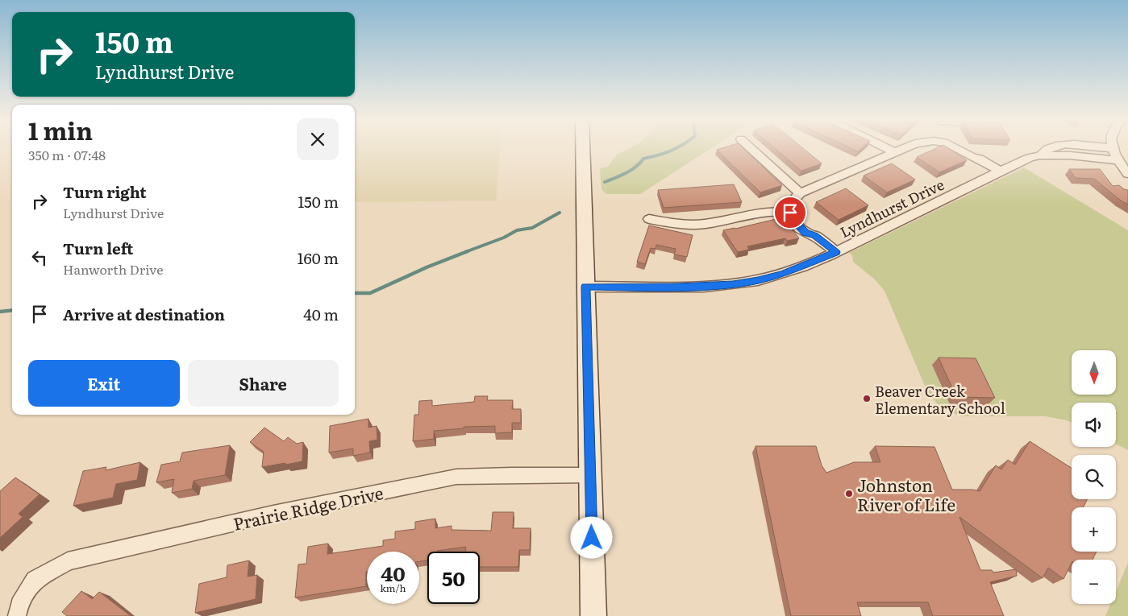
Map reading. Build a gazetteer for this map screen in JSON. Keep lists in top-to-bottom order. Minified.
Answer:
{"streets":{"street":["Lyndhurst Drive","Prairie Ridge Drive"]},"places":["Beaver Creek Elementary School","Johnston River of Life"],"north":"bottom","page":{"turn":["150 m","Lyndhurst Drive"],"heading":["1 min","350 m · 07:48"],"list":[{"name":"Turn right","note":"Lyndhurst Drive","value":"150 m"},{"name":"Turn left","note":"Hanworth Drive","value":"160 m"},{"name":"Arrive at destination","value":"40 m"}],"map_buttons":["+","−"],"buttons":["Exit","Share"],"speed":"40 km/h","limit":"50"}}
